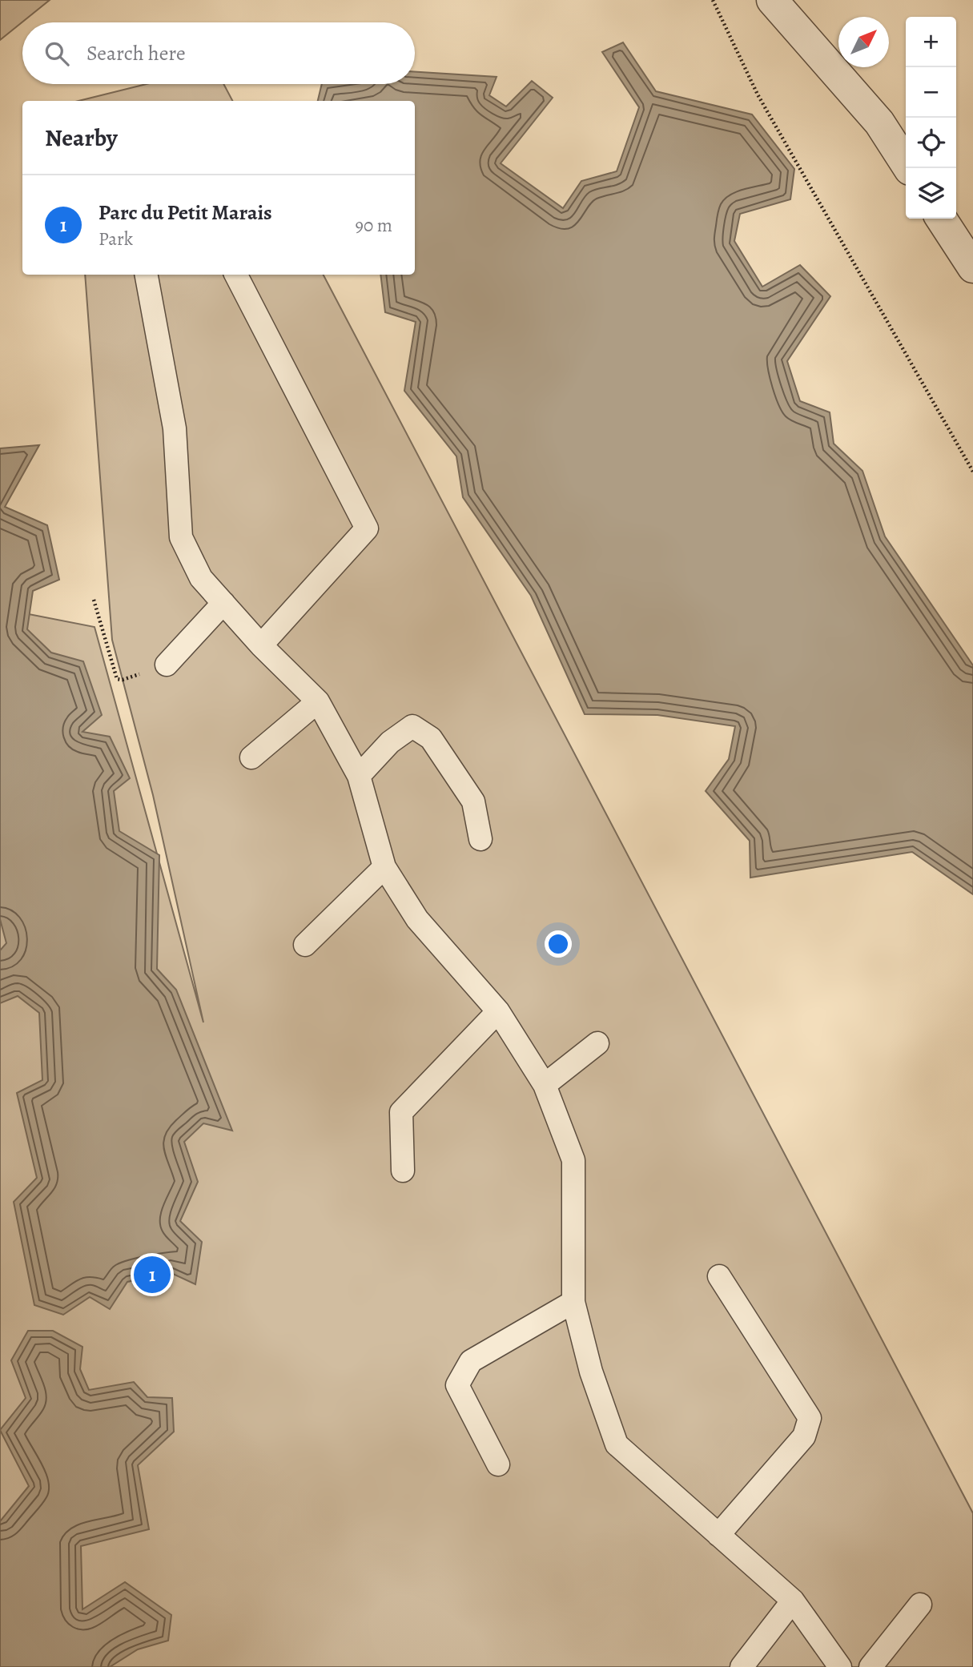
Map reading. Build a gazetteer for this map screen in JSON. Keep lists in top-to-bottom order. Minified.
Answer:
{"north":"top right","page":{"map_buttons":["+","−"],"search":"Search here","heading":"Nearby","list":[{"mark":"1","name":"Parc du Petit Marais","note":"Park","value":"90 m"}],"pins":"1"}}
